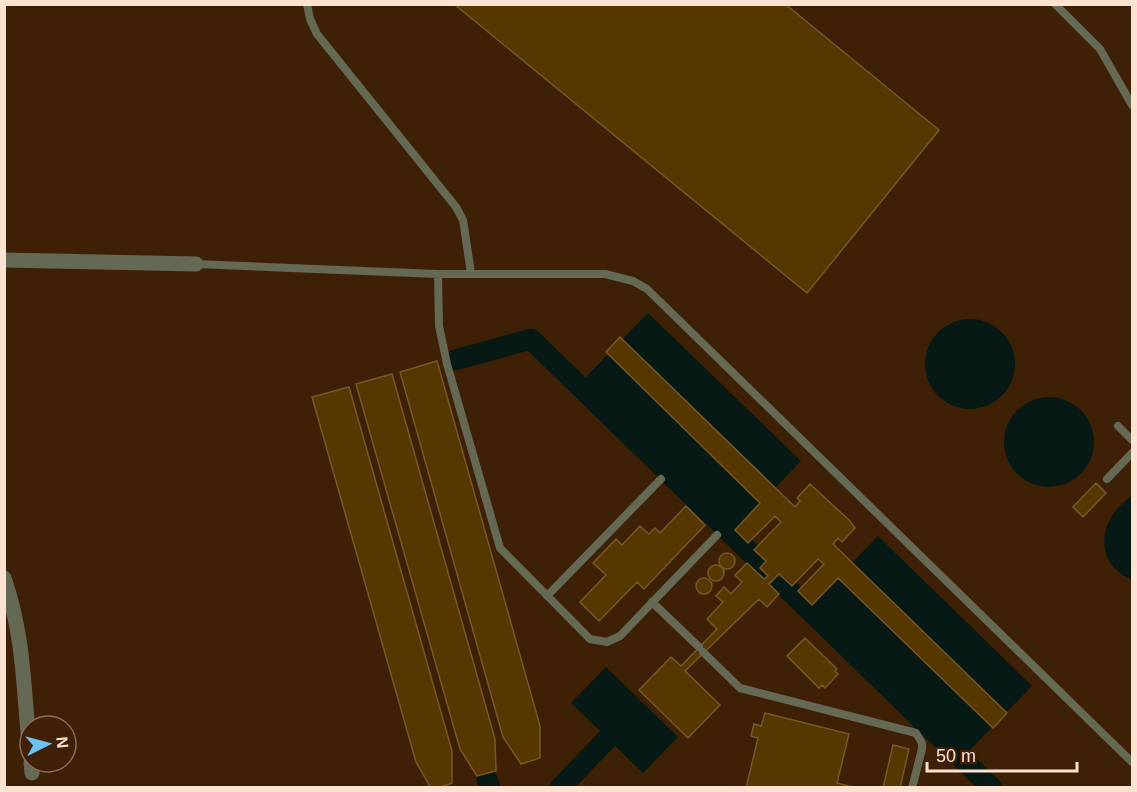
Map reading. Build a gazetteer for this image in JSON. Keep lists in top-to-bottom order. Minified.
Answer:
{"scale_bar":"50 m","north":"right"}
